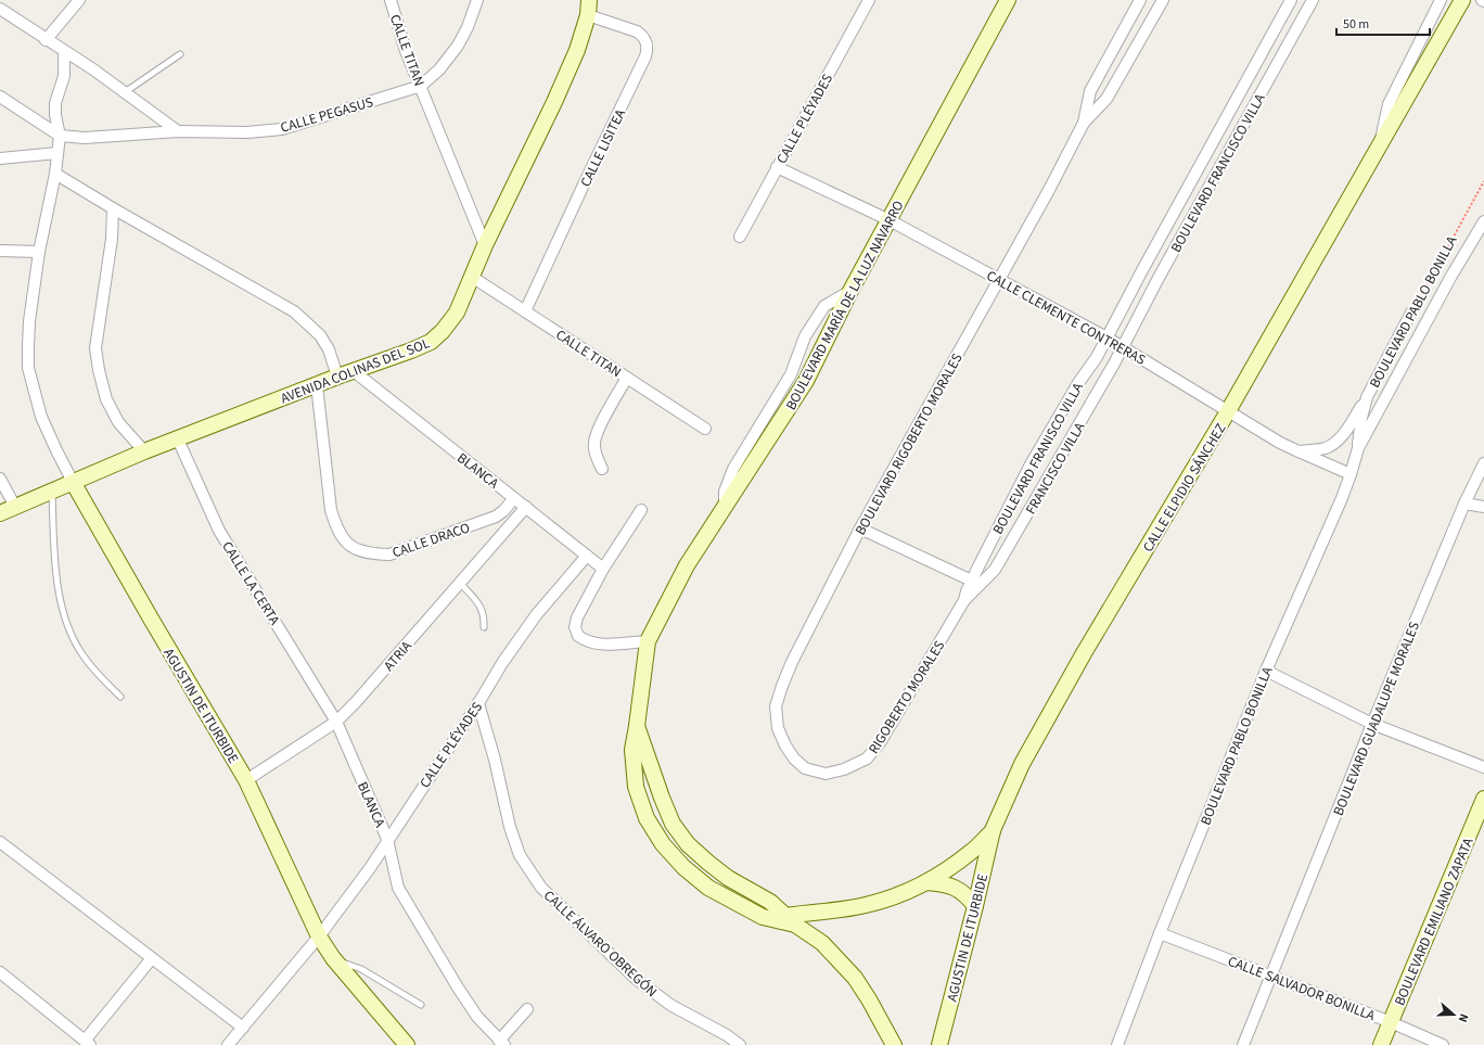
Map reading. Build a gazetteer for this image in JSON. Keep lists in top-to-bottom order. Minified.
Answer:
{"streets":{"street":["CALLE TITAN","CALLE PEGASUS","CALLE PLÉYADES","CALLE LISITEA","BOULEVARD FRANCISCO VILLA","BOULEVARD MARÍA DE LA LUZ NAVARRO","BOULEVARD PABLO BONILLA","CALLE CLEMENTE CONTRERAS","AVENIDA COLINAS DEL SOL","BOULEVARD RIGOBERTO MORALES","BOULEVARD FRANISCO VILLA","FRANCISCO VILLA","BLANCA","CALLE ELPIDIO SÁNCHEZ","CALLE DRACO","CALLE LA CERTA","ATRIA","RIGOBERTO MORALES","AGUSTIN DE ITURBIDE","BOULEVARD GUADALUPE MORALES","BOULEVARD EMILIANO ZAPATA","CALLE ÁLVARO OBREGÓN","CALLE SALVADOR BONILLA"]},"crossings":[["CALLE TITAN","CALLE PEGASUS"],["CALLE TITAN","CALLE LISITEA"],["CALLE TITAN","AVENIDA COLINAS DEL SOL"],["CALLE PLÉYADES","CALLE CLEMENTE CONTRERAS"],["CALLE PLÉYADES","BLANCA"],["CALLE PLÉYADES","AGUSTIN DE ITURBIDE"],["CALLE PLÉYADES","CALLE ÁLVARO OBREGÓN"],["CALLE LISITEA","AVENIDA COLINAS DEL SOL"],["BOULEVARD FRANCISCO VILLA","CALLE CLEMENTE CONTRERAS"],["BOULEVARD FRANCISCO VILLA","BOULEVARD FRANISCO VILLA"],["BOULEVARD FRANCISCO VILLA","FRANCISCO VILLA"],["BOULEVARD MARÍA DE LA LUZ NAVARRO","CALLE CLEMENTE CONTRERAS"],["BOULEVARD PABLO BONILLA","CALLE CLEMENTE CONTRERAS"],["BOULEVARD PABLO BONILLA","CALLE SALVADOR BONILLA"],["CALLE CLEMENTE CONTRERAS","BOULEVARD RIGOBERTO MORALES"],["CALLE CLEMENTE CONTRERAS","BOULEVARD FRANISCO VILLA"],["CALLE CLEMENTE CONTRERAS","FRANCISCO VILLA"],["CALLE CLEMENTE CONTRERAS","CALLE ELPIDIO SÁNCHEZ"],["AVENIDA COLINAS DEL SOL","BLANCA"],["AVENIDA COLINAS DEL SOL","CALLE DRACO"],["AVENIDA COLINAS DEL SOL","CALLE LA CERTA"],["AVENIDA COLINAS DEL SOL","AGUSTIN DE ITURBIDE"],["BOULEVARD RIGOBERTO MORALES","RIGOBERTO MORALES"],["BOULEVARD FRANISCO VILLA","FRANCISCO VILLA"],["BOULEVARD FRANISCO VILLA","RIGOBERTO MORALES"],["FRANCISCO VILLA","RIGOBERTO MORALES"],["BLANCA","CALLE DRACO"],["BLANCA","CALLE LA CERTA"],["BLANCA","ATRIA"],["CALLE ELPIDIO SÁNCHEZ","AGUSTIN DE ITURBIDE"],["CALLE LA CERTA","ATRIA"],["ATRIA","AGUSTIN DE ITURBIDE"],["BOULEVARD GUADALUPE MORALES","CALLE SALVADOR BONILLA"],["BOULEVARD EMILIANO ZAPATA","CALLE SALVADOR BONILLA"]],"scale_bar":"50 m","north":"right"}
